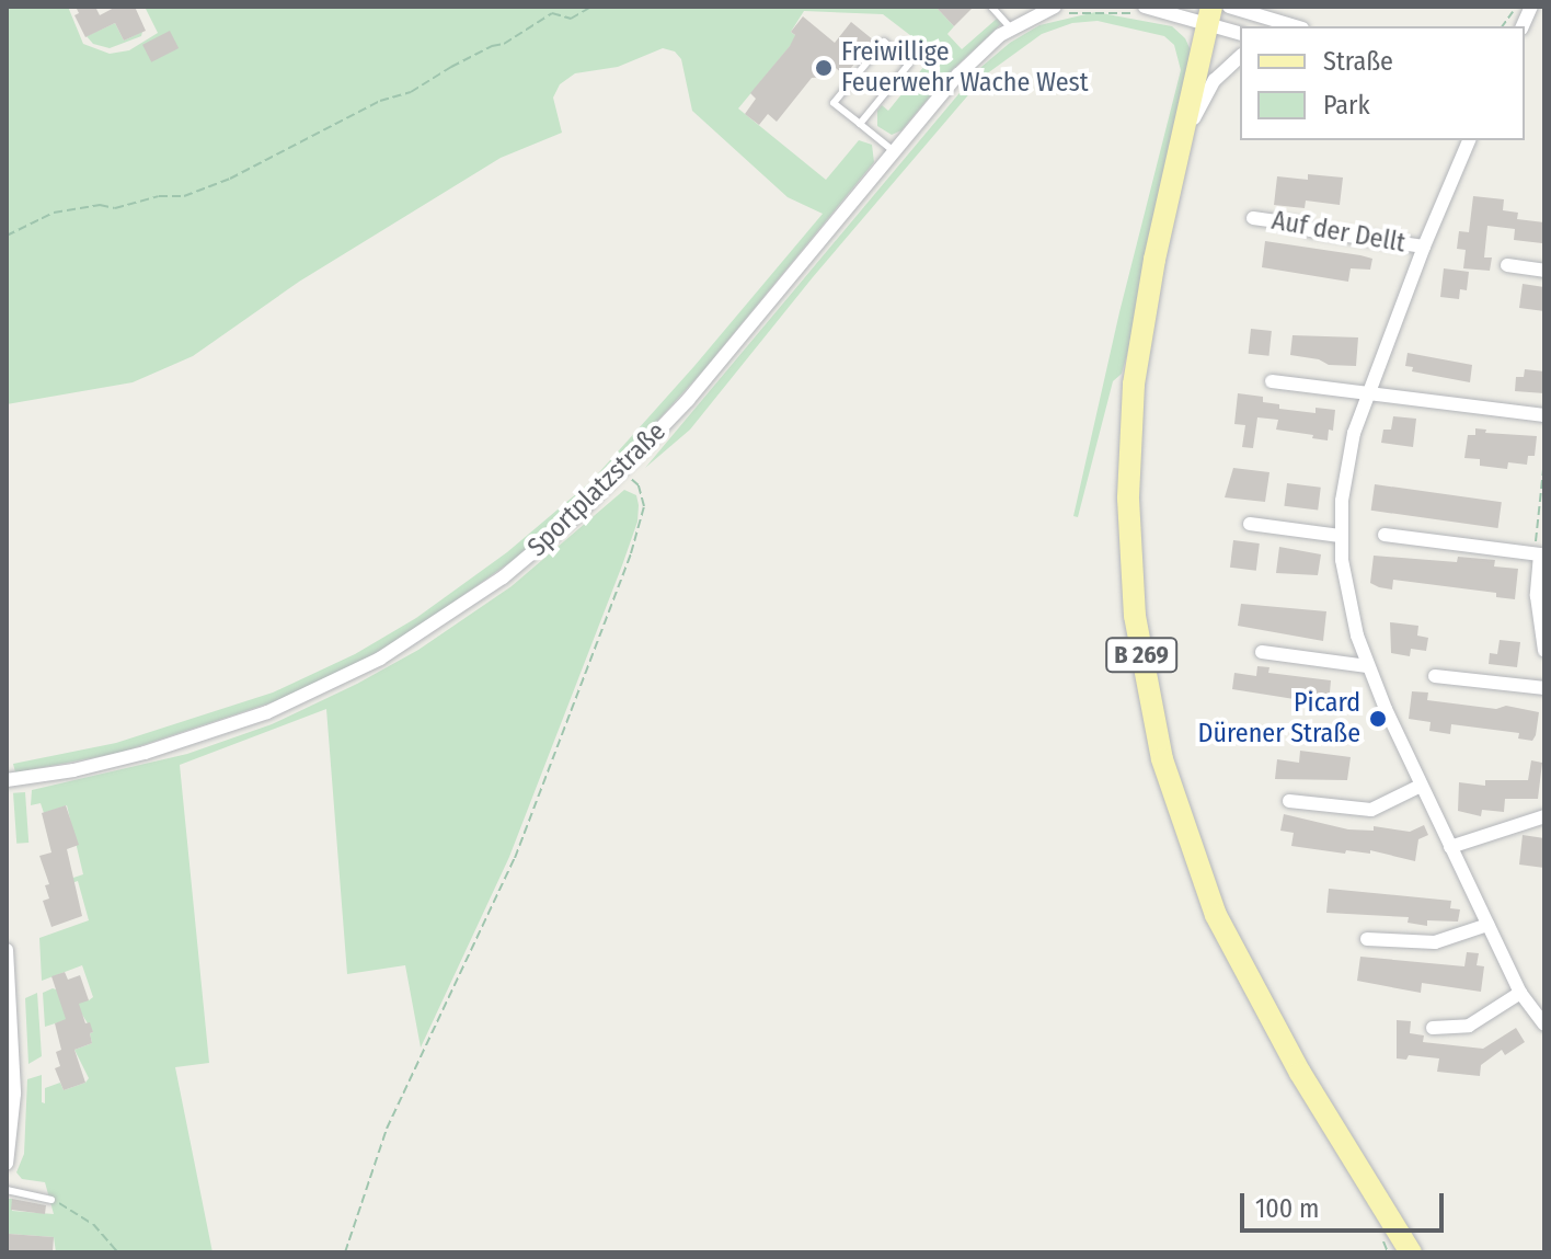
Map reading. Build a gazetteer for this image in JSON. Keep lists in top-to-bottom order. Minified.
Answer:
{"streets":{"main road":["B 269"],"street":["Auf der Dellt","Sportplatzstraße"]},"places":["Freiwillige Feuerwehr Wache West","Picard Dürener Straße"],"legend":["Straße","Park"],"scale_bar":"100 m"}
